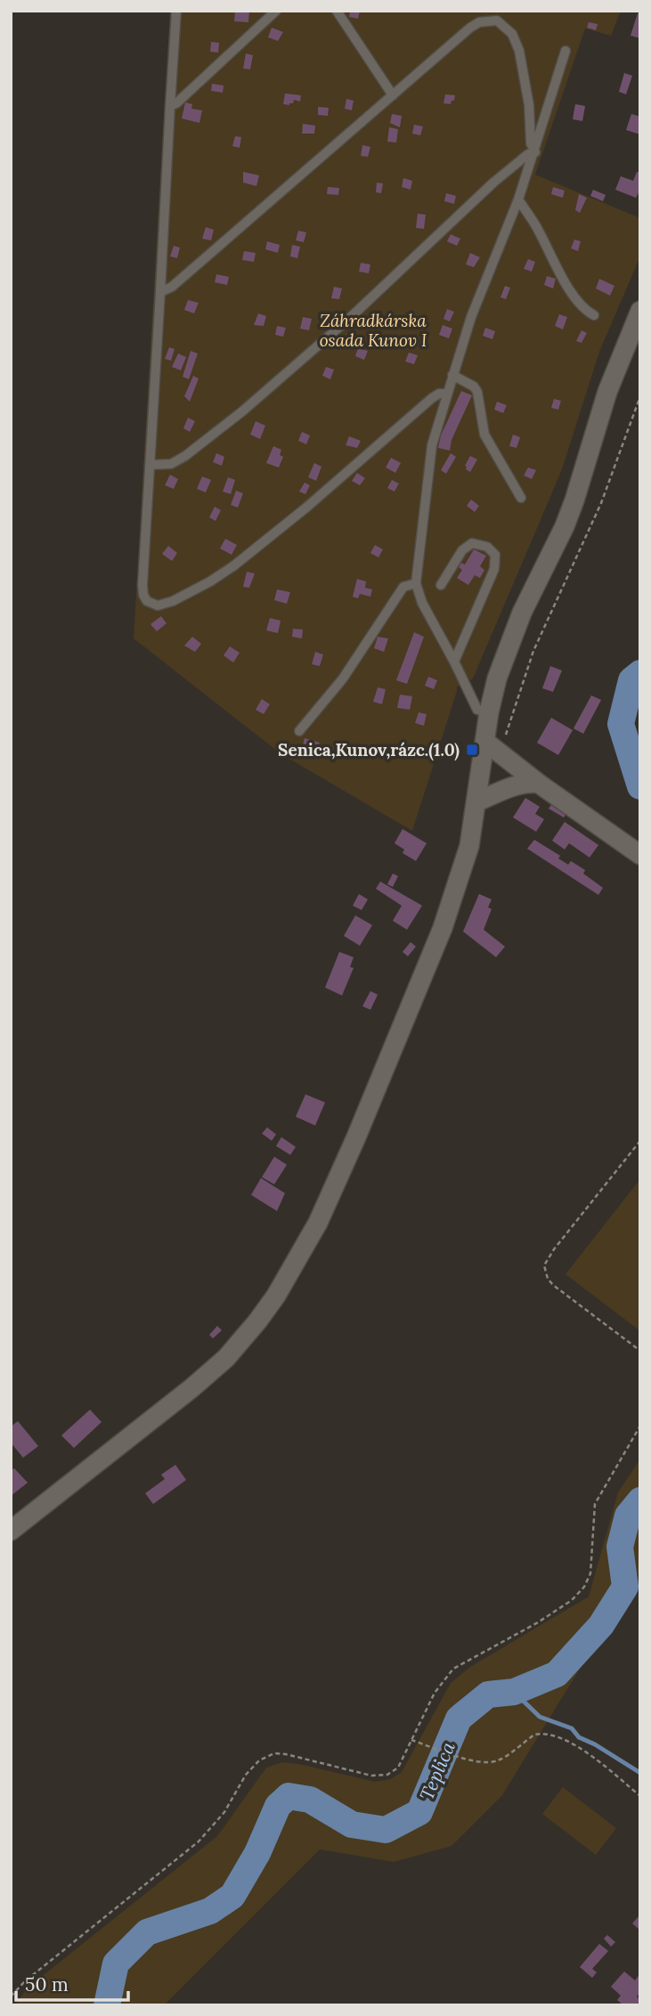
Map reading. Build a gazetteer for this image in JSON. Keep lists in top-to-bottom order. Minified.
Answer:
{"water":["Teplica"],"parks":["Záhradkárska osada Kunov I"],"places":{"transit":["Senica,Kunov,rázc.(1.0)"]},"scale_bar":"50 m"}
